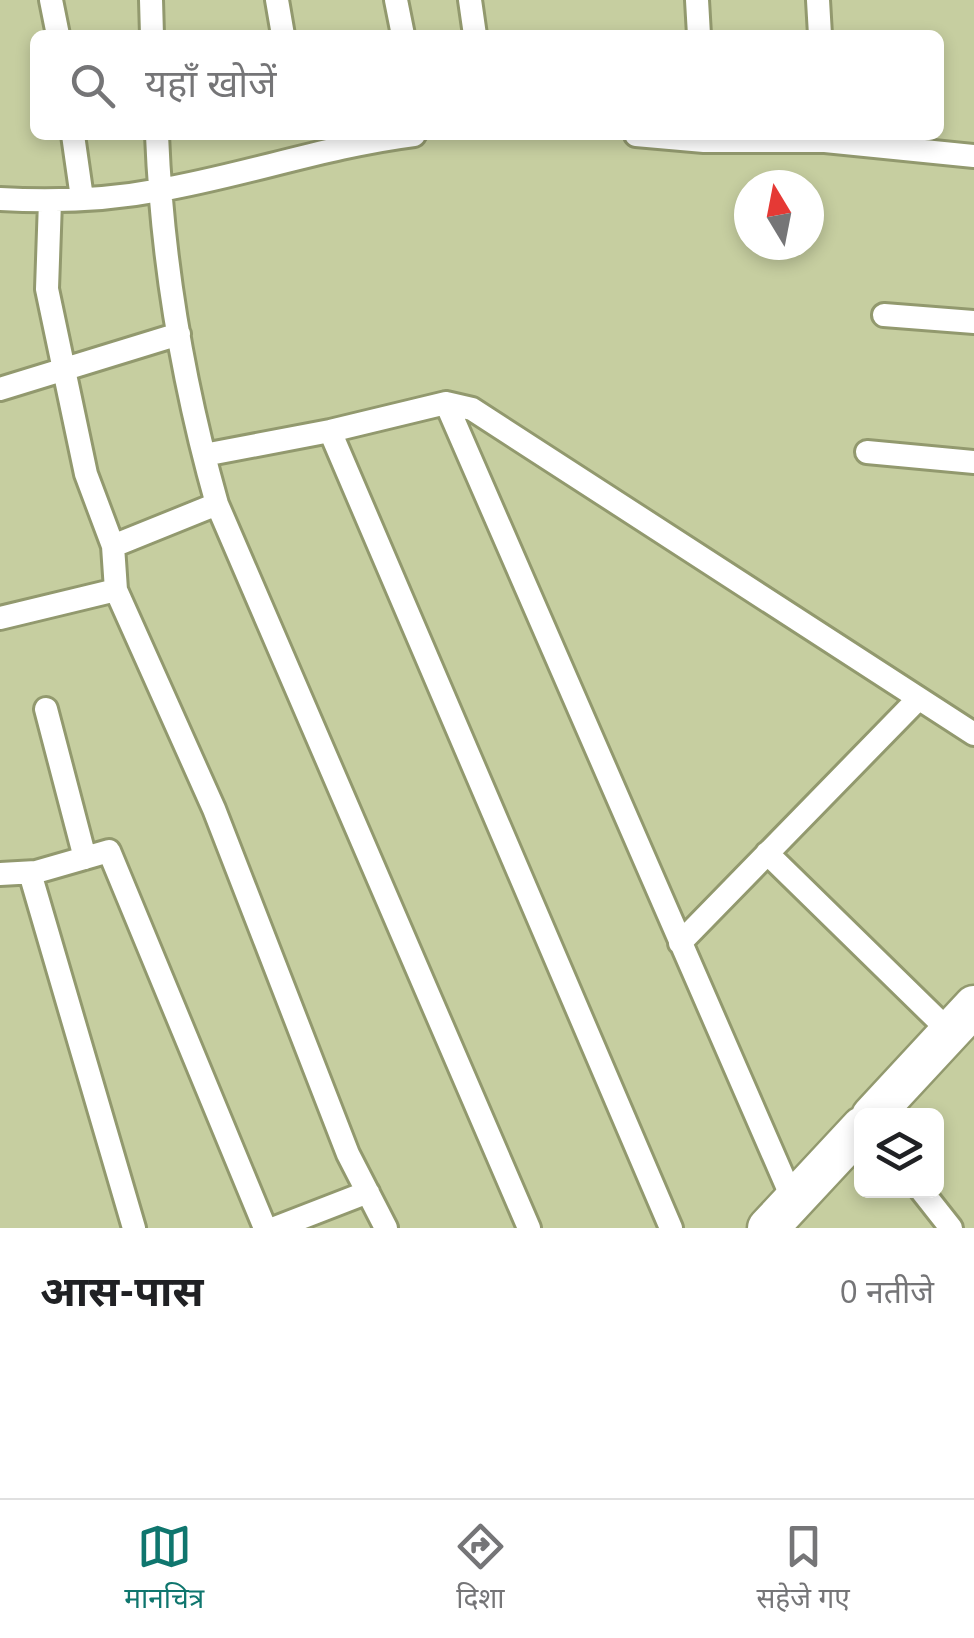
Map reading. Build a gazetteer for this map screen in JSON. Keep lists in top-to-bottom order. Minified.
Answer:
{"north":"top","page":{"search":"यहाँ खोजें","heading":["आस-पास","0 नतीजे"],"nav":["मानचित्र","दिशा","सहेजे गए"]}}
